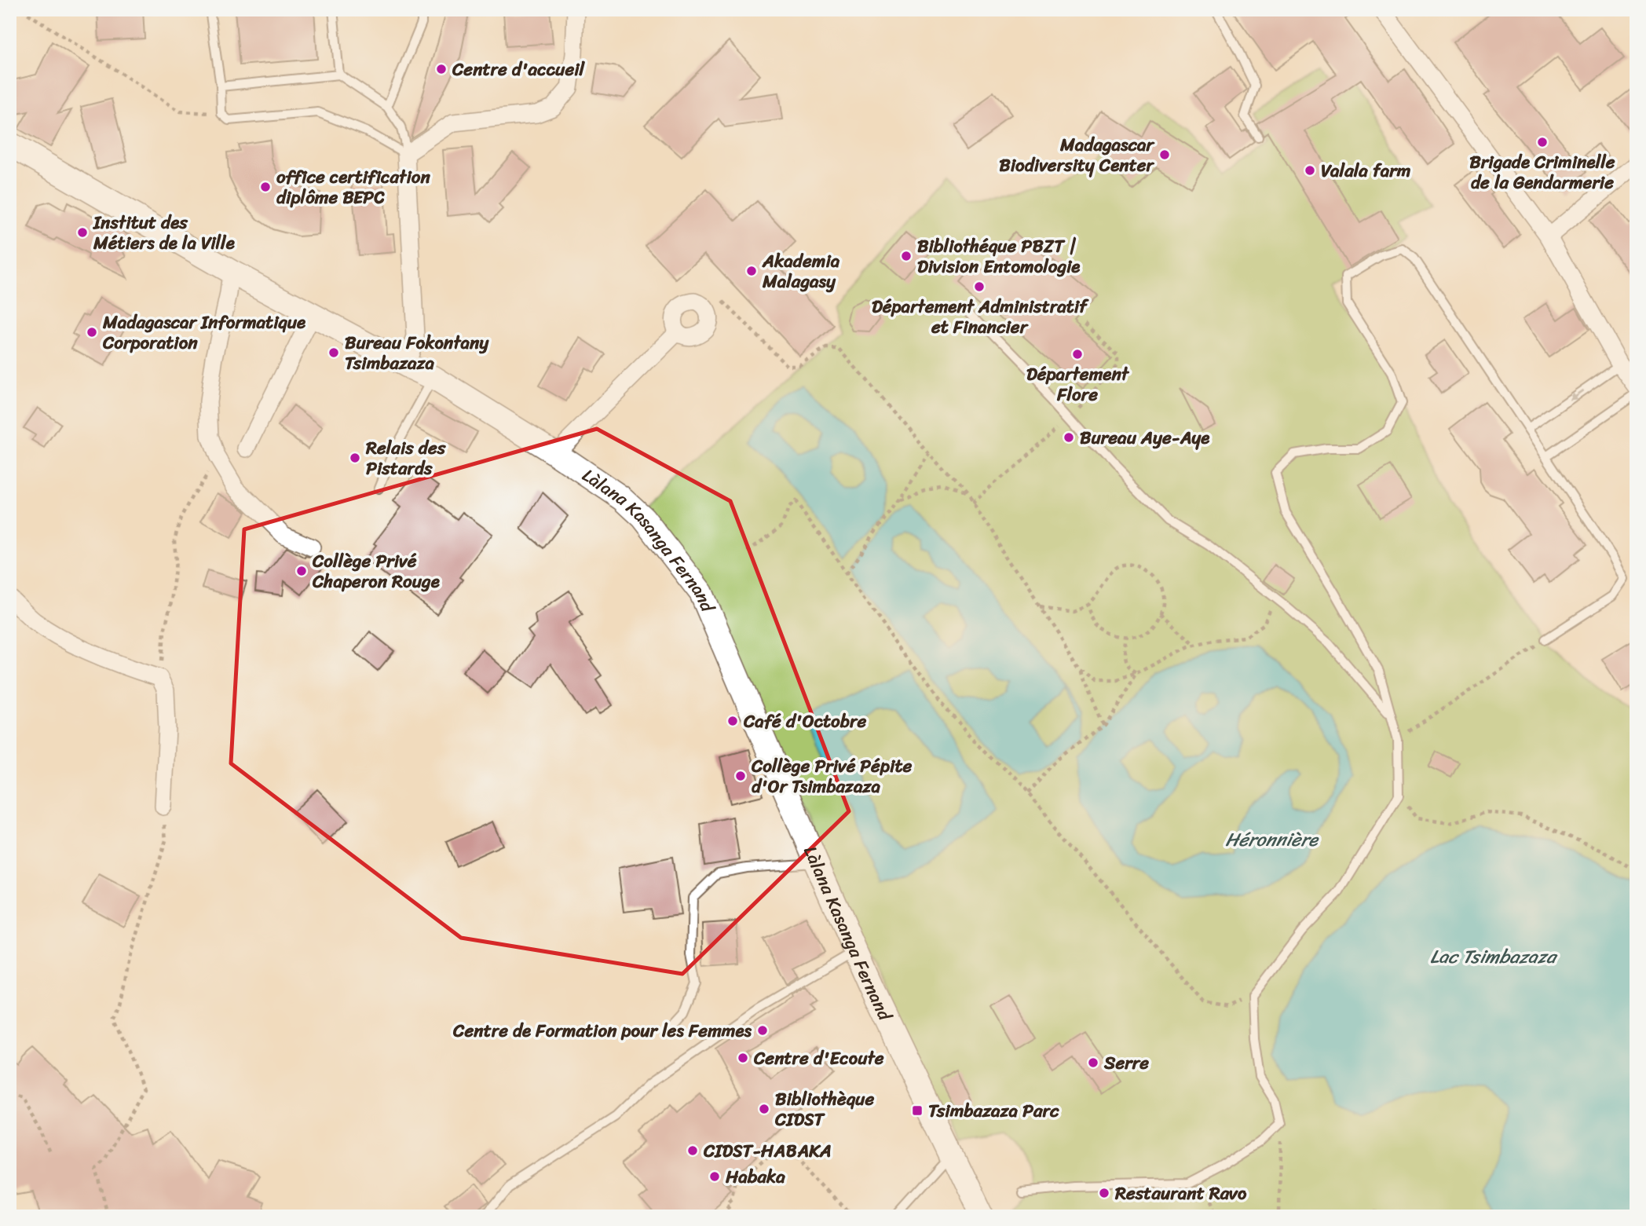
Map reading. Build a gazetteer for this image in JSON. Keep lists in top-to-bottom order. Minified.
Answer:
{"streets":{"street":["Làlana Kasanga Fernand"]},"water":["Héronnière","Lac Tsimbazaza"],"places":{"other":["Centre d'accueil","Brigade Criminelle de la Gendarmerie","Madagascar Biodiversity Center","Valala farm","office certification diplôme BEPC","Institut des Métiers de la Ville","Bibliothéque PBZT | Division Entomologie","Akademia Malagasy","Département Administratif et Financier","Madagascar Informatique Corporation","Bureau Fokontany Tsimbazaza","Département Flore","Bureau Aye-Aye","Relais des Pistards","Collège Privé Chaperon Rouge","Café d'Octobre","Collège Privé Pépite d'Or Tsimbazaza","Centre de Formation pour les Femmes","Centre d'Ecoute","Serre","Bibliothèque CIDST","CIDST-HABAKA","Habaka","Restaurant Ravo"],"transit":["Tsimbazaza Parc"]}}
